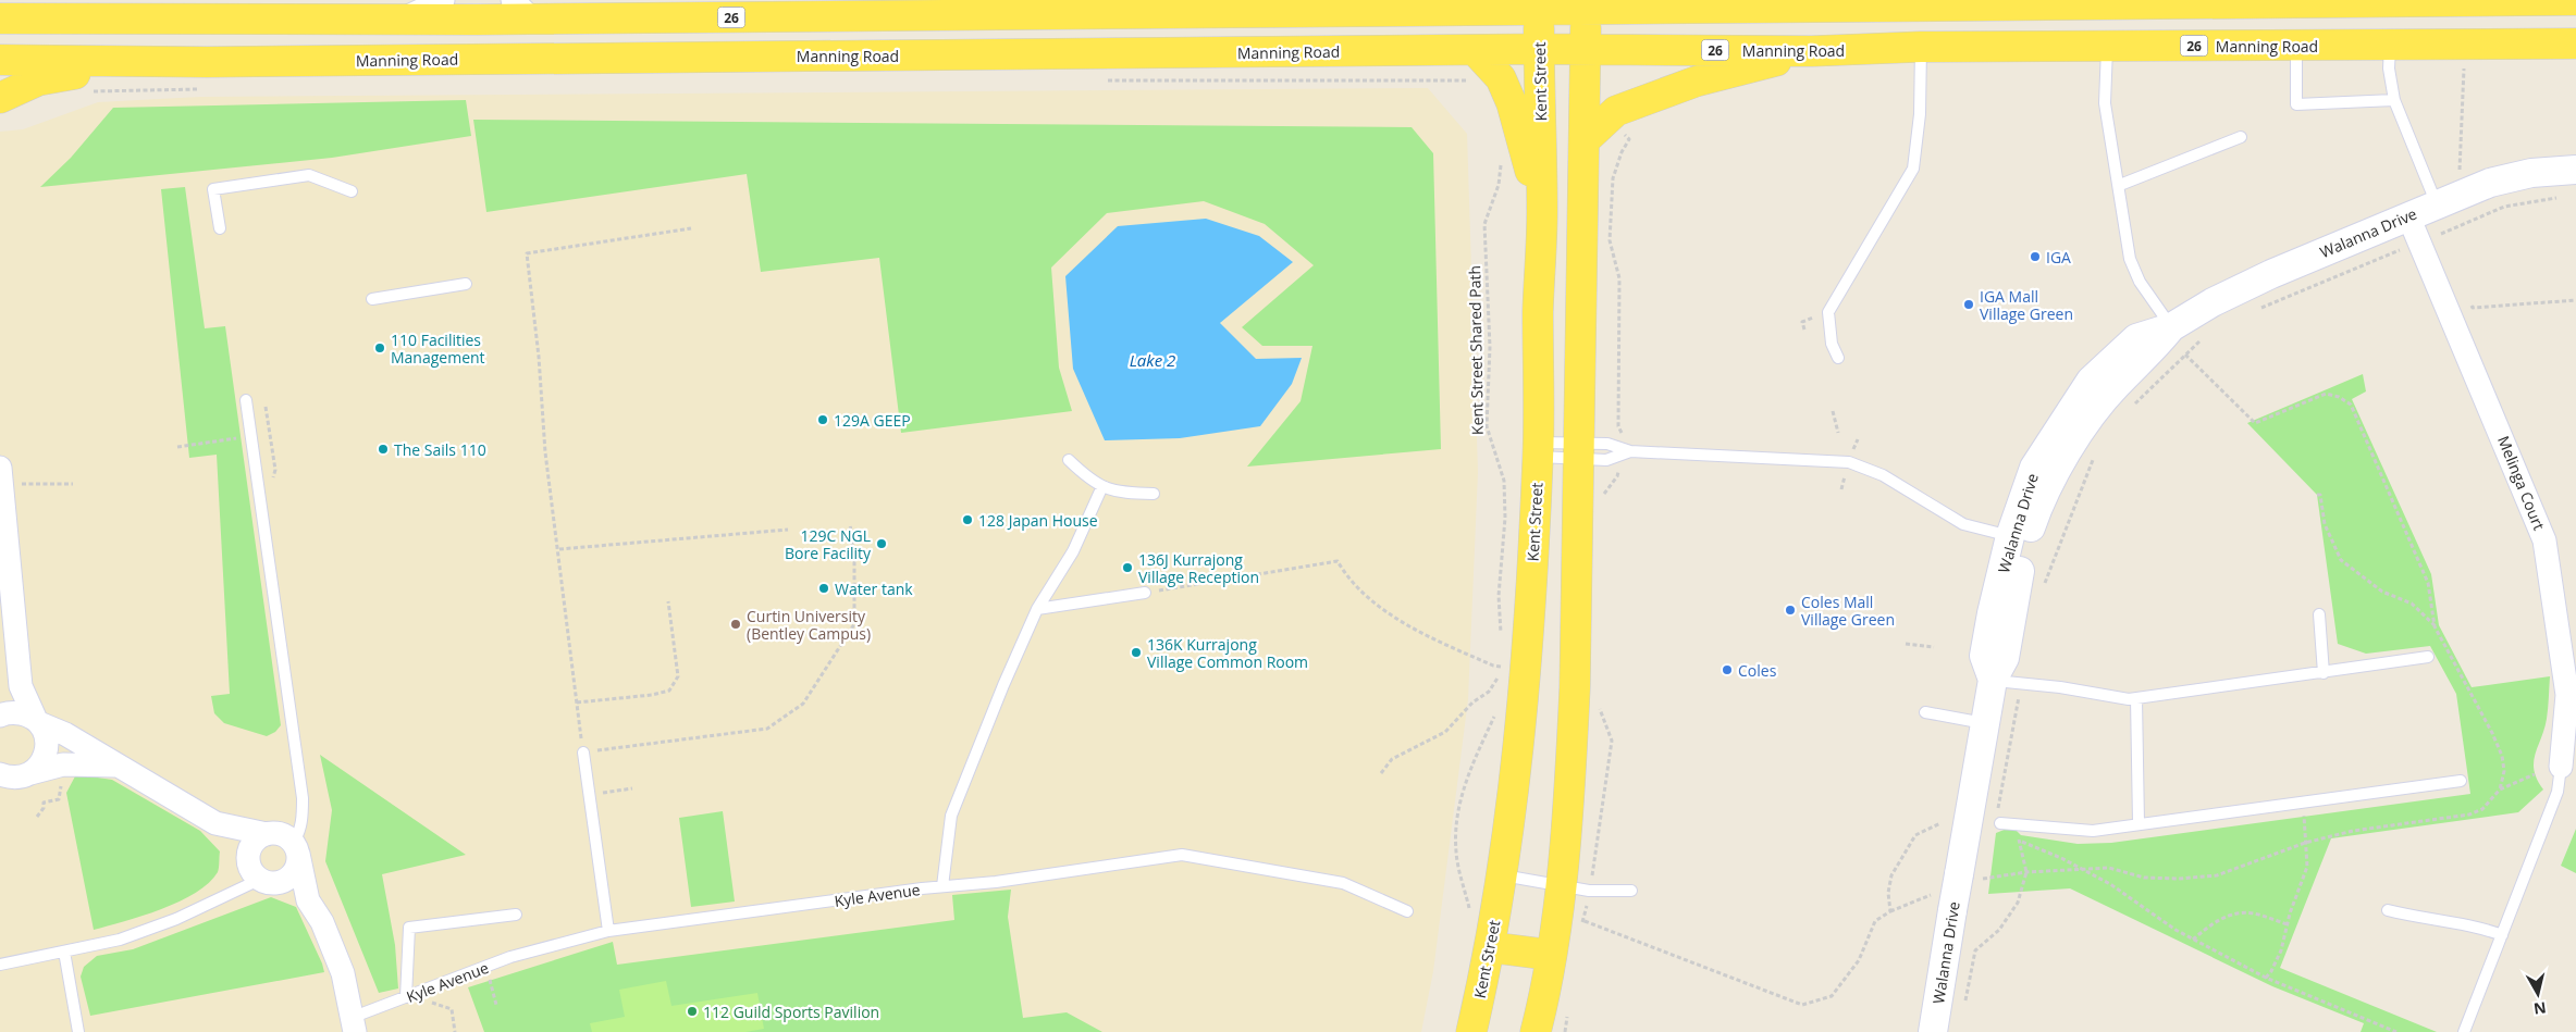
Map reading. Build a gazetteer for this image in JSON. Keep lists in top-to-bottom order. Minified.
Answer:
{"streets":{"main road":["26","Manning Road","Kent Street"],"street":["Walanna Drive","Melinga Court"],"lane":["Kyle Avenue"],"path":["Kent Street Shared Path"]},"crossings":[["26","Kent Street"],["Manning Road","Kent Street"],["Walanna Drive","Melinga Court"]],"water":["Lake 2"],"places":["IGA","IGA Mall Village Green","110 Facilities Management","129A GEEP","The Sails 110","128 Japan House","129C NGL Bore Facility","136J Kurrajong Village Reception","Water tank","Coles Mall Village Green","Curtin University (Bentley Campus)","136K Kurrajong Village Common Room","Coles","112 Guild Sports Pavilion"],"north":"bottom"}
